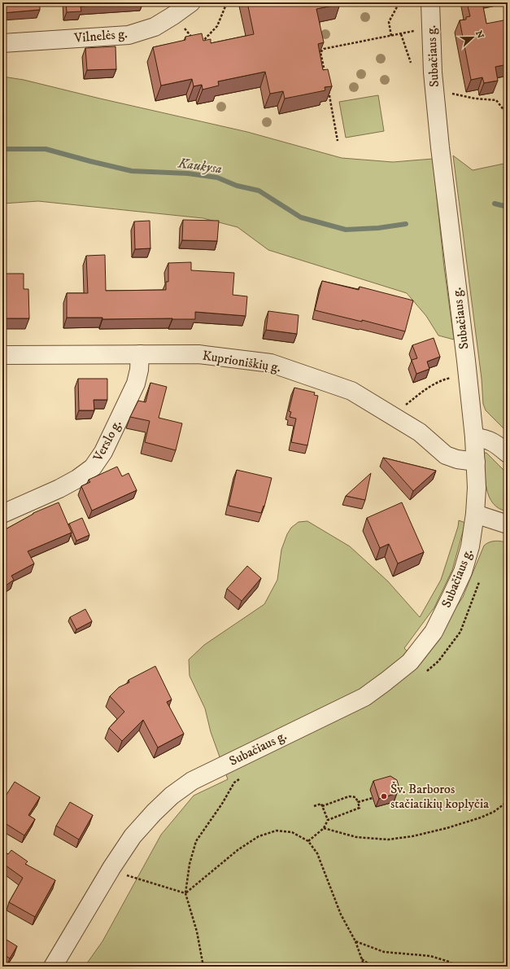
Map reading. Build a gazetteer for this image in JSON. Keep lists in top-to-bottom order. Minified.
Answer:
{"streets":{"street":["Vilnelės g.","Subačiaus g.","Kuprioniškių g.","Verslo g."]},"crossings":[["Subačiaus g.","Kuprioniškių g."],["Kuprioniškių g.","Verslo g."]],"water":["Kaukysa"],"places":["Šv. Barboros stačiatikių koplyčia"],"north":"right"}
